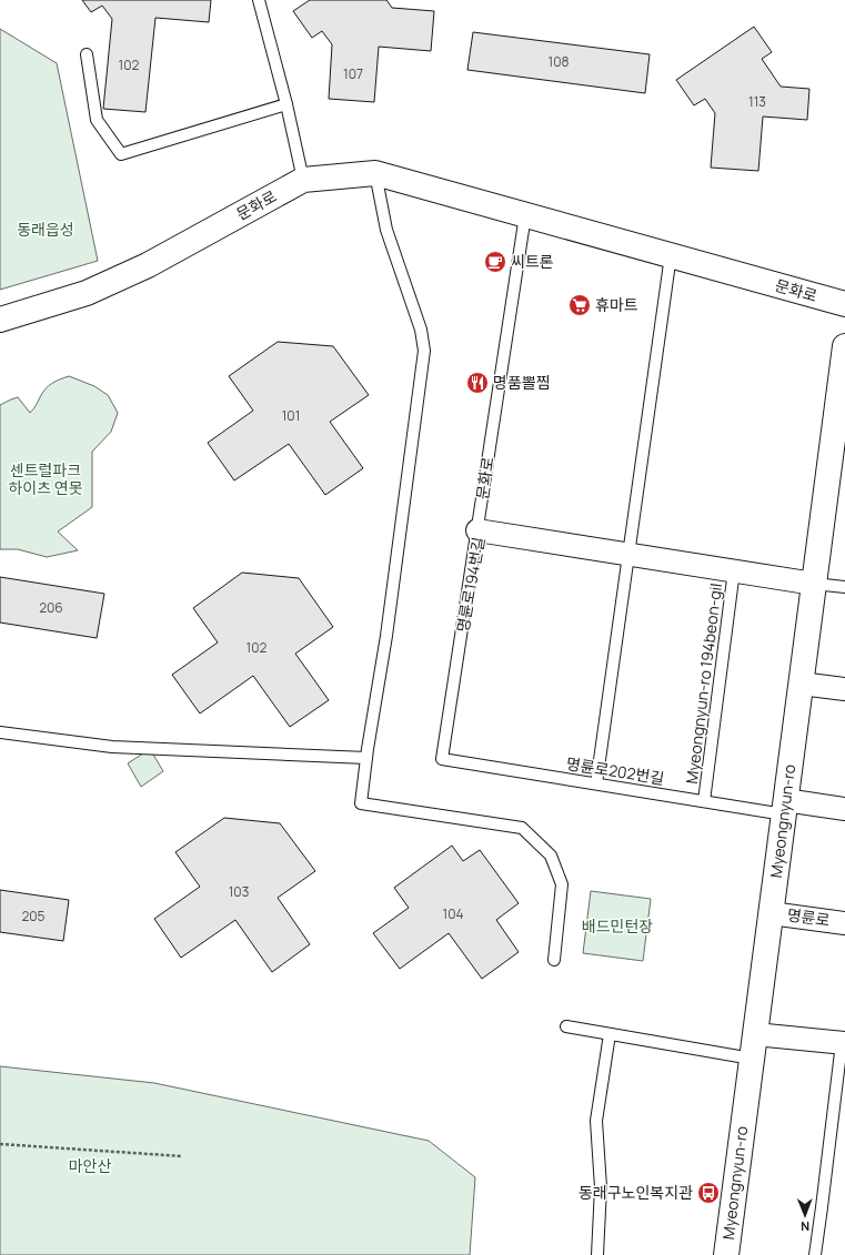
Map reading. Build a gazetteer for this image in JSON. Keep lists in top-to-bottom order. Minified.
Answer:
{"streets":{"main road":["문화로","Myeongnyun-ro"],"street":["명륜로194번길","명륜로"],"lane":["Myeongnyun-ro 194beon-gil","명륜로202번길"]},"crossings":[["문화로","명륜로194번길"],["명륜로194번길","Myeongnyun-ro 194beon-gil"],["명륜로194번길","명륜로202번길"],["명륜로194번길","Myeongnyun-ro"],["Myeongnyun-ro 194beon-gil","명륜로202번길"],["명륜로202번길","Myeongnyun-ro"],["Myeongnyun-ro","명륜로"]],"parks":["동래읍성","센트럴파크 하이츠 연못","배드민턴장","마안산"],"places":{"cafe":["씨트론"],"supermarket":["휴마트"],"restaurant":["명품뽈찜"],"bus stop":["동래구노인복지관"]},"house_numbers":["108","102","107","113","101","206","102","103","104","205"],"north":"bottom"}
